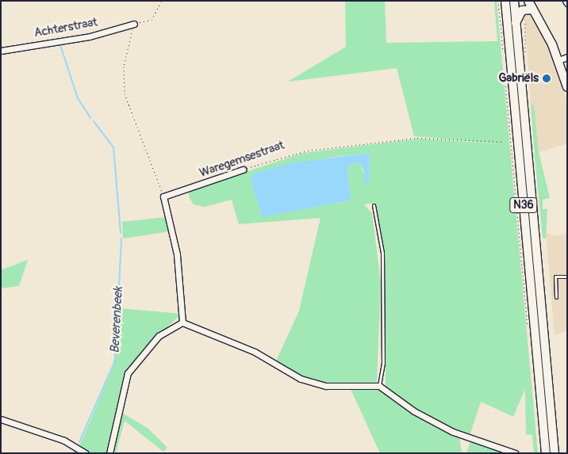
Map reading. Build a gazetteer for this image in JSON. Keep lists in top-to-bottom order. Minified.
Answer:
{"streets":{"main road":["N36"],"street":["Achterstraat","Waregemsestraat"]},"water":["Beverenbeek"],"places":["Gabriëls"]}
